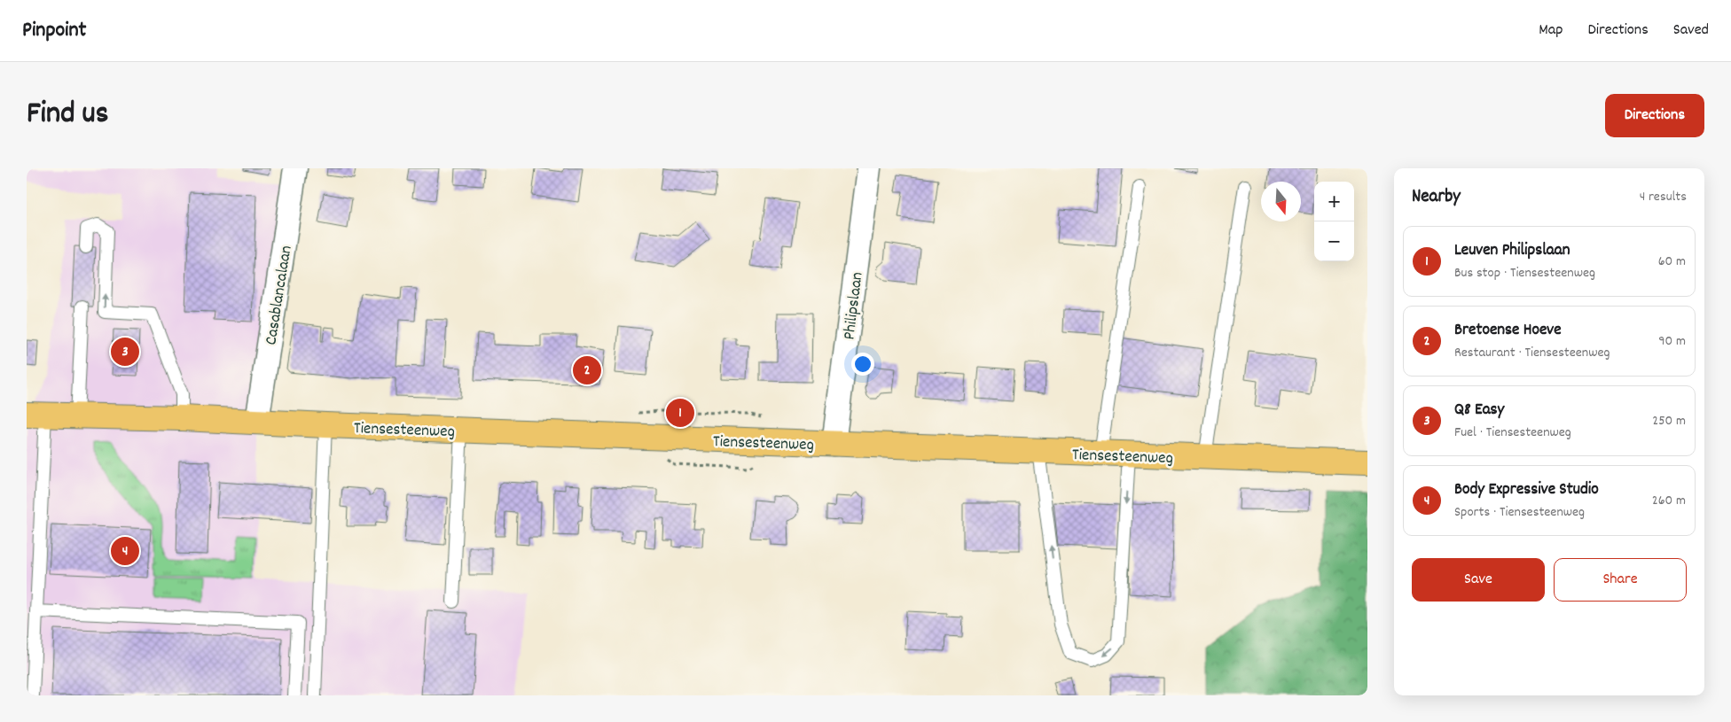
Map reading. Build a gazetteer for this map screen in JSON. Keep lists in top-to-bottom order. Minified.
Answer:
{"streets":{"main road":["Tiensesteenweg"],"street":["Casablancalaan","Philipslaan"]},"crossings":[["Casablancalaan","Tiensesteenweg"],["Philipslaan","Tiensesteenweg"]],"north":"bottom","page":{"header":"Pinpoint","nav":["Map","Directions","Saved"],"title":"Find us","buttons":["Directions",["Save","Share"]],"heading":["Nearby","4 results"],"map_buttons":["+","−"],"list":[{"mark":"1","name":"Leuven Philipslaan","note":"Bus stop · Tiensesteenweg","value":"60 m"},{"mark":"2","name":"Bretoense Hoeve","note":"Restaurant · Tiensesteenweg","value":"90 m"},{"mark":"3","name":"Q8 Easy","note":"Fuel · Tiensesteenweg","value":"250 m"},{"mark":"4","name":"Body Expressive Studio","note":"Sports · Tiensesteenweg","value":"260 m"}],"pins":["3","2","1","4"]}}
